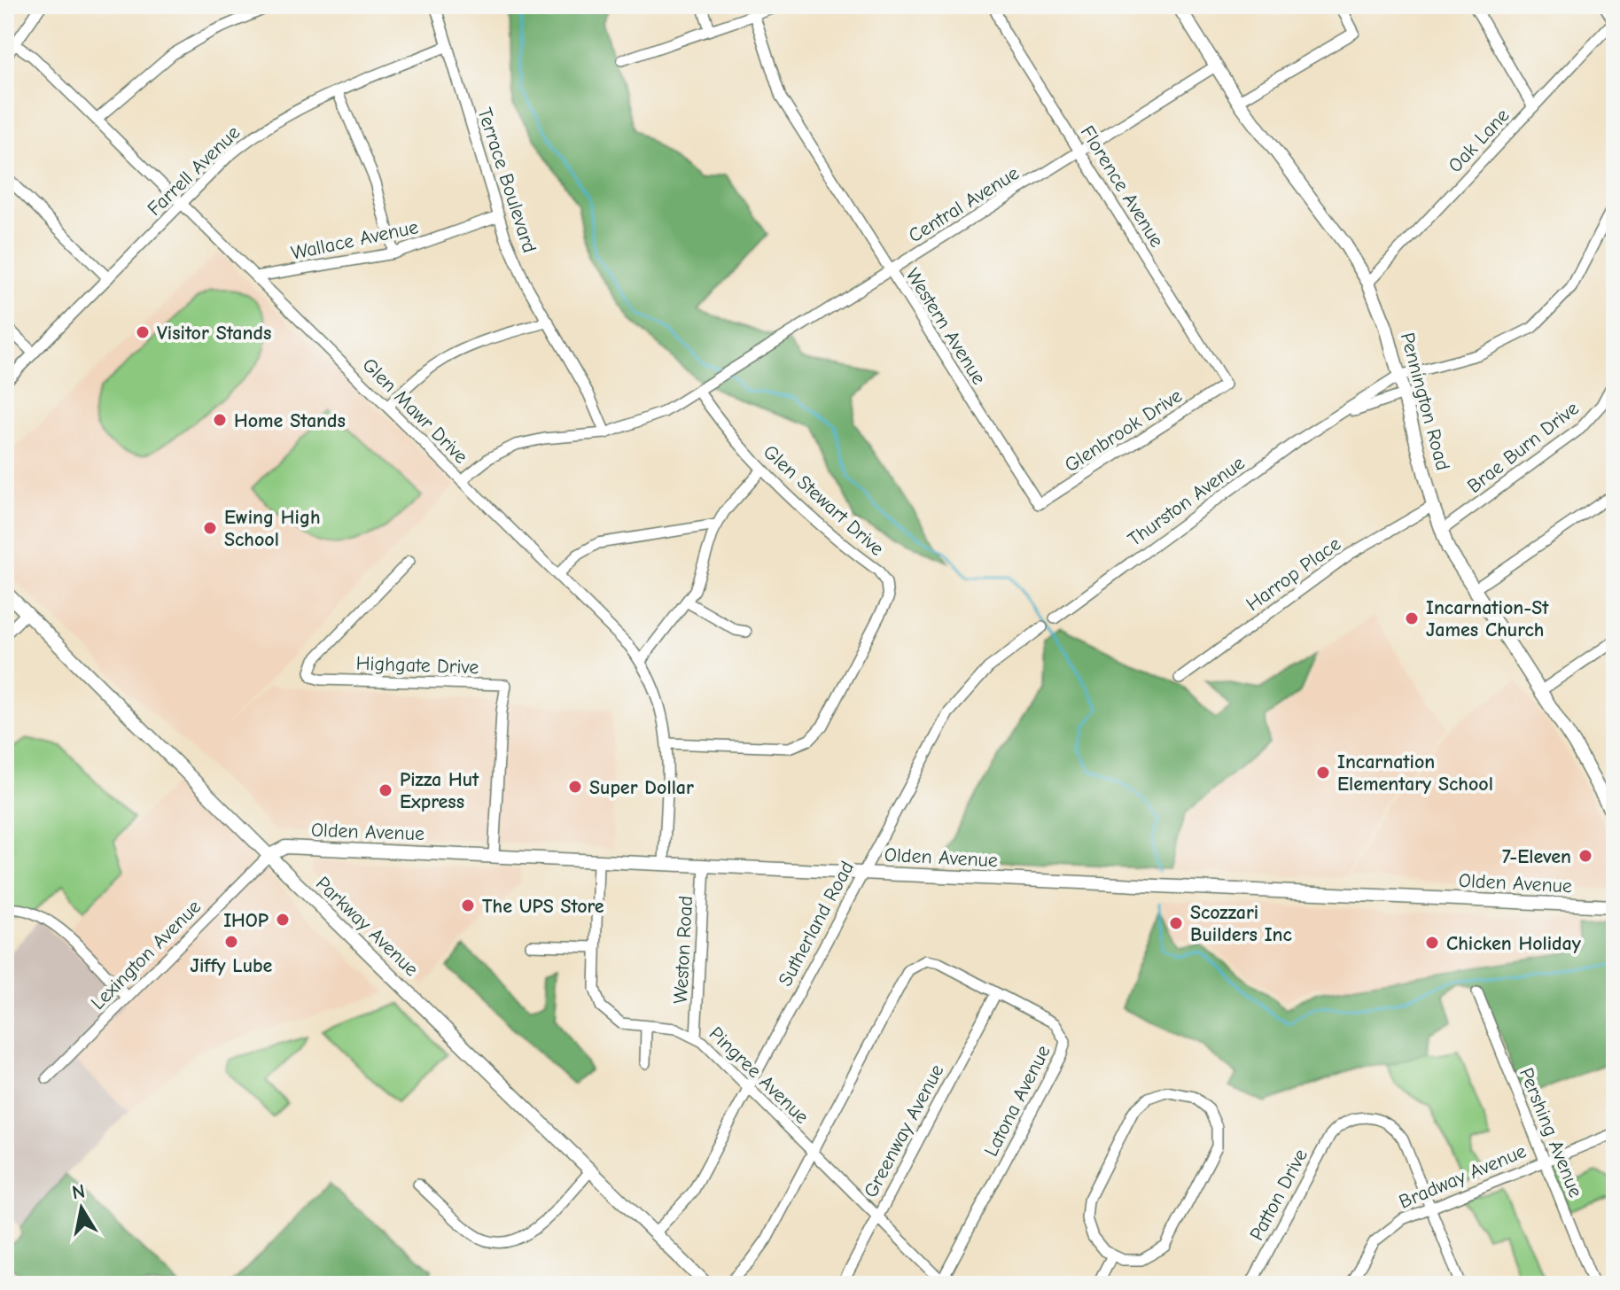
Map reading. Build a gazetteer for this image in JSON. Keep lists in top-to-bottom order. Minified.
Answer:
{"streets":{"main road":["Pennington Road","Olden Avenue","Parkway Avenue"],"street":["Oak Lane","Farrell Avenue","Terrace Boulevard","Florence Avenue","Central Avenue","Wallace Avenue","Western Avenue","Glen Mawr Drive","Glenbrook Drive","Brae Burn Drive","Glen Stewart Drive","Thurston Avenue","Harrop Place","Highgate Drive","Sutherland Road","Weston Road","Lexington Avenue","Pingree Avenue","Latona Avenue","Greenway Avenue","Pershing Avenue","Bradway Avenue","Patton Drive"]},"crossings":[["Oak Lane","Pennington Road"],["Farrell Avenue","Terrace Boulevard"],["Farrell Avenue","Glen Mawr Drive"],["Terrace Boulevard","Central Avenue"],["Terrace Boulevard","Wallace Avenue"],["Florence Avenue","Central Avenue"],["Florence Avenue","Glenbrook Drive"],["Central Avenue","Western Avenue"],["Central Avenue","Pennington Road"],["Central Avenue","Glen Mawr Drive"],["Central Avenue","Glen Stewart Drive"],["Wallace Avenue","Glen Mawr Drive"],["Western Avenue","Glenbrook Drive"],["Pennington Road","Brae Burn Drive"],["Pennington Road","Thurston Avenue"],["Pennington Road","Harrop Place"],["Glen Mawr Drive","Glen Stewart Drive"],["Glen Mawr Drive","Olden Avenue"],["Highgate Drive","Olden Avenue"],["Olden Avenue","Sutherland Road"],["Olden Avenue","Parkway Avenue"],["Olden Avenue","Weston Road"],["Olden Avenue","Lexington Avenue"],["Olden Avenue","Pingree Avenue"],["Sutherland Road","Parkway Avenue"],["Sutherland Road","Pingree Avenue"],["Parkway Avenue","Lexington Avenue"],["Weston Road","Pingree Avenue"],["Pingree Avenue","Latona Avenue"],["Pingree Avenue","Greenway Avenue"],["Latona Avenue","Greenway Avenue"],["Pershing Avenue","Bradway Avenue"],["Bradway Avenue","Patton Drive"]],"places":["Visitor Stands","Home Stands","Ewing High School","Incarnation-St James Church","Incarnation Elementary School","Super Dollar","Pizza Hut Express","7-Eleven","The UPS Store","IHOP","Scozzari Builders Inc","Jiffy Lube","Chicken Holiday"],"north":"top"}
